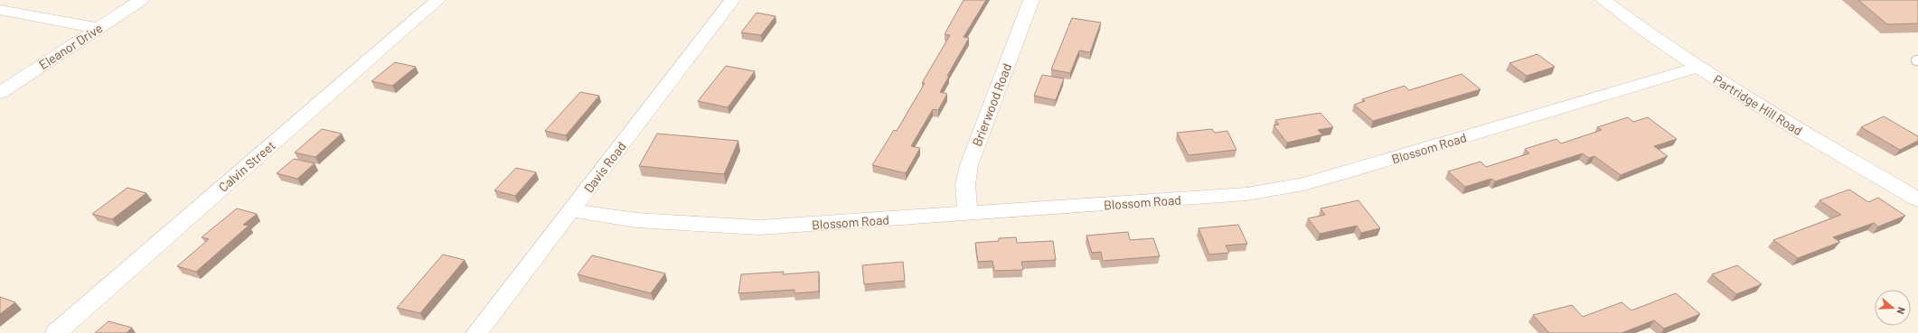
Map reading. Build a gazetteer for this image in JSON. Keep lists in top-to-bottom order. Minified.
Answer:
{"streets":{"street":["Eleanor Drive","Brierwood Road","Partridge Hill Road","Blossom Road","Calvin Street","Davis Road"]},"crossings":[["Brierwood Road","Blossom Road"],["Partridge Hill Road","Blossom Road"],["Blossom Road","Davis Road"]],"north":"right"}
